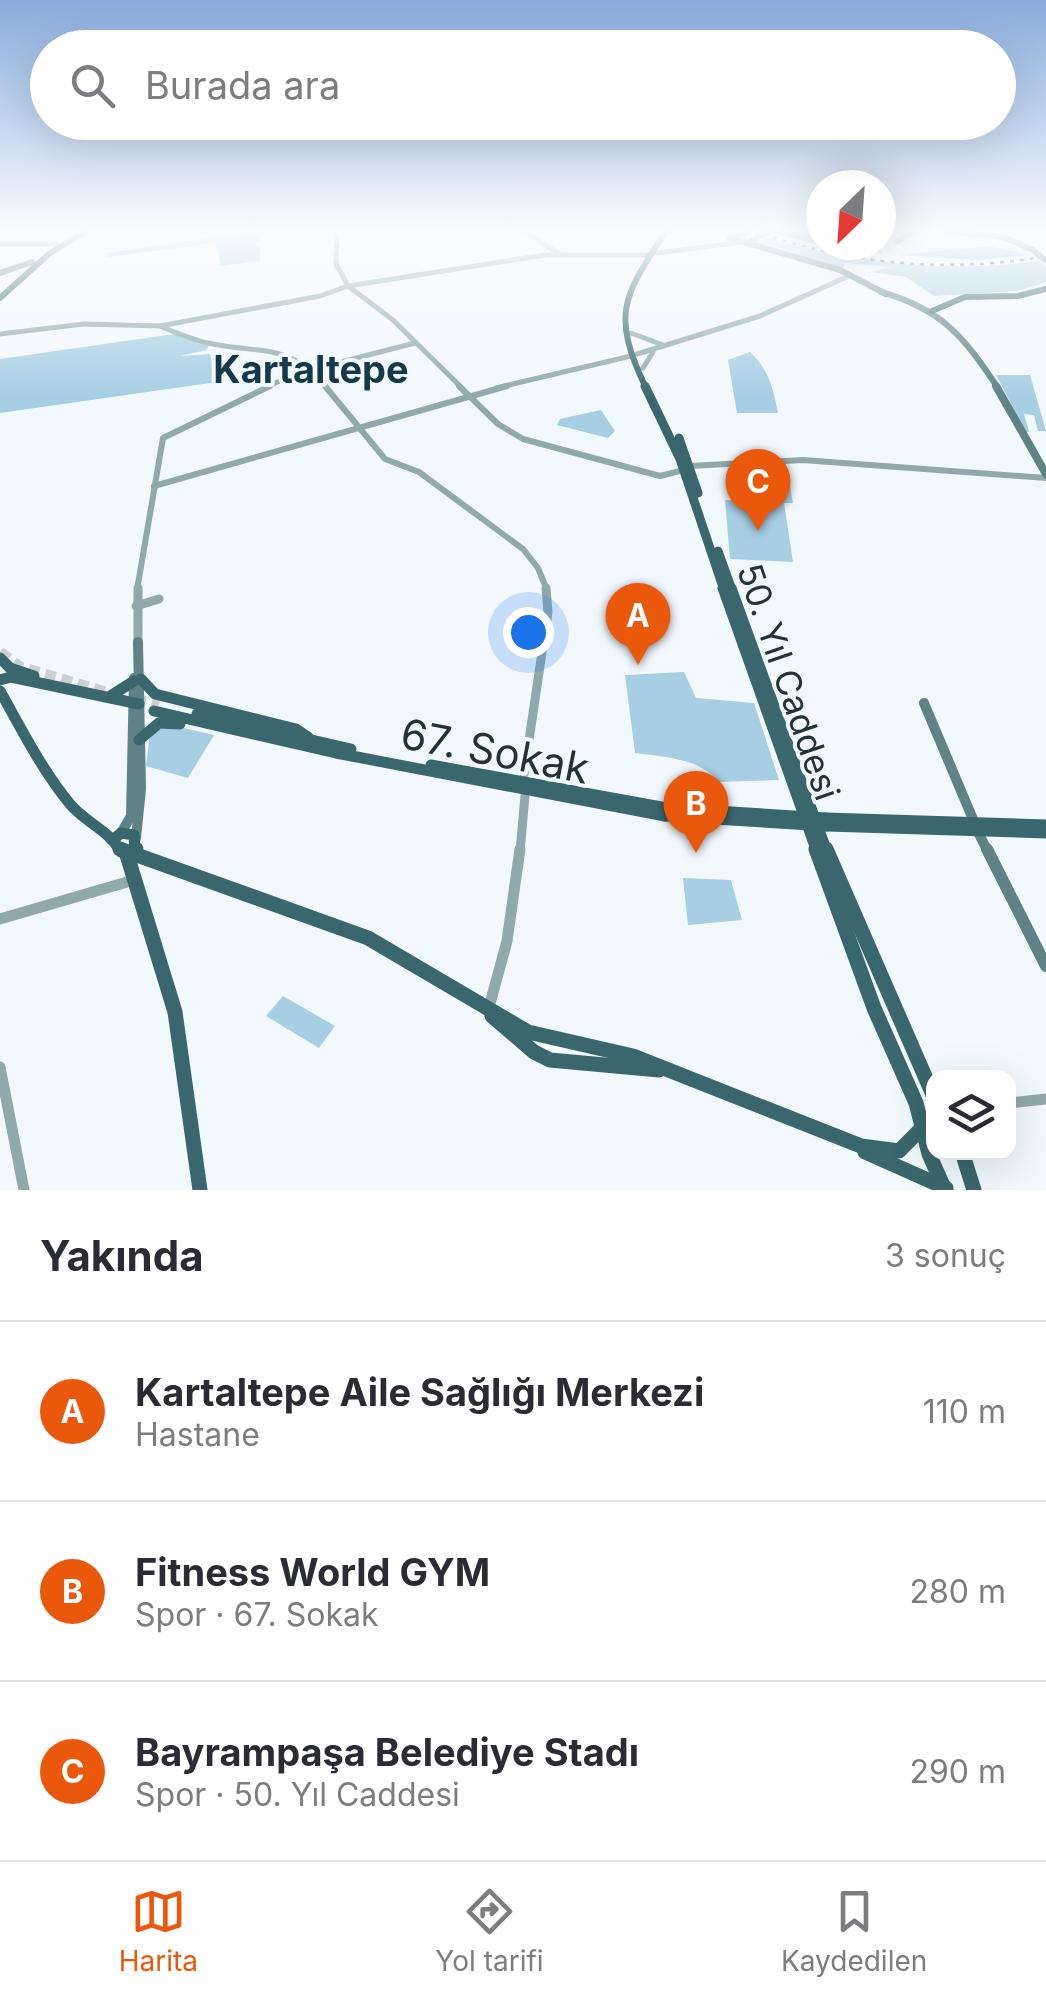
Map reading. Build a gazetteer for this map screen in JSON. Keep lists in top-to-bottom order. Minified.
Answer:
{"streets":{"main road":["50. Yıl Caddesi","67. Sokak"]},"districts":["Kartaltepe"],"north":"bottom left","page":{"search":"Burada ara","pins":["C","A","B"],"heading":["Yakında","3 sonuç"],"list":[{"mark":"A","name":"Kartaltepe Aile Sağlığı Merkezi","note":"Hastane","value":"110 m"},{"mark":"B","name":"Fitness World GYM","note":"Spor · 67. Sokak","value":"280 m"},{"mark":"C","name":"Bayrampaşa Belediye Stadı","note":"Spor · 50. Yıl Caddesi","value":"290 m"}],"nav":["Harita","Yol tarifi","Kaydedilen"]}}
